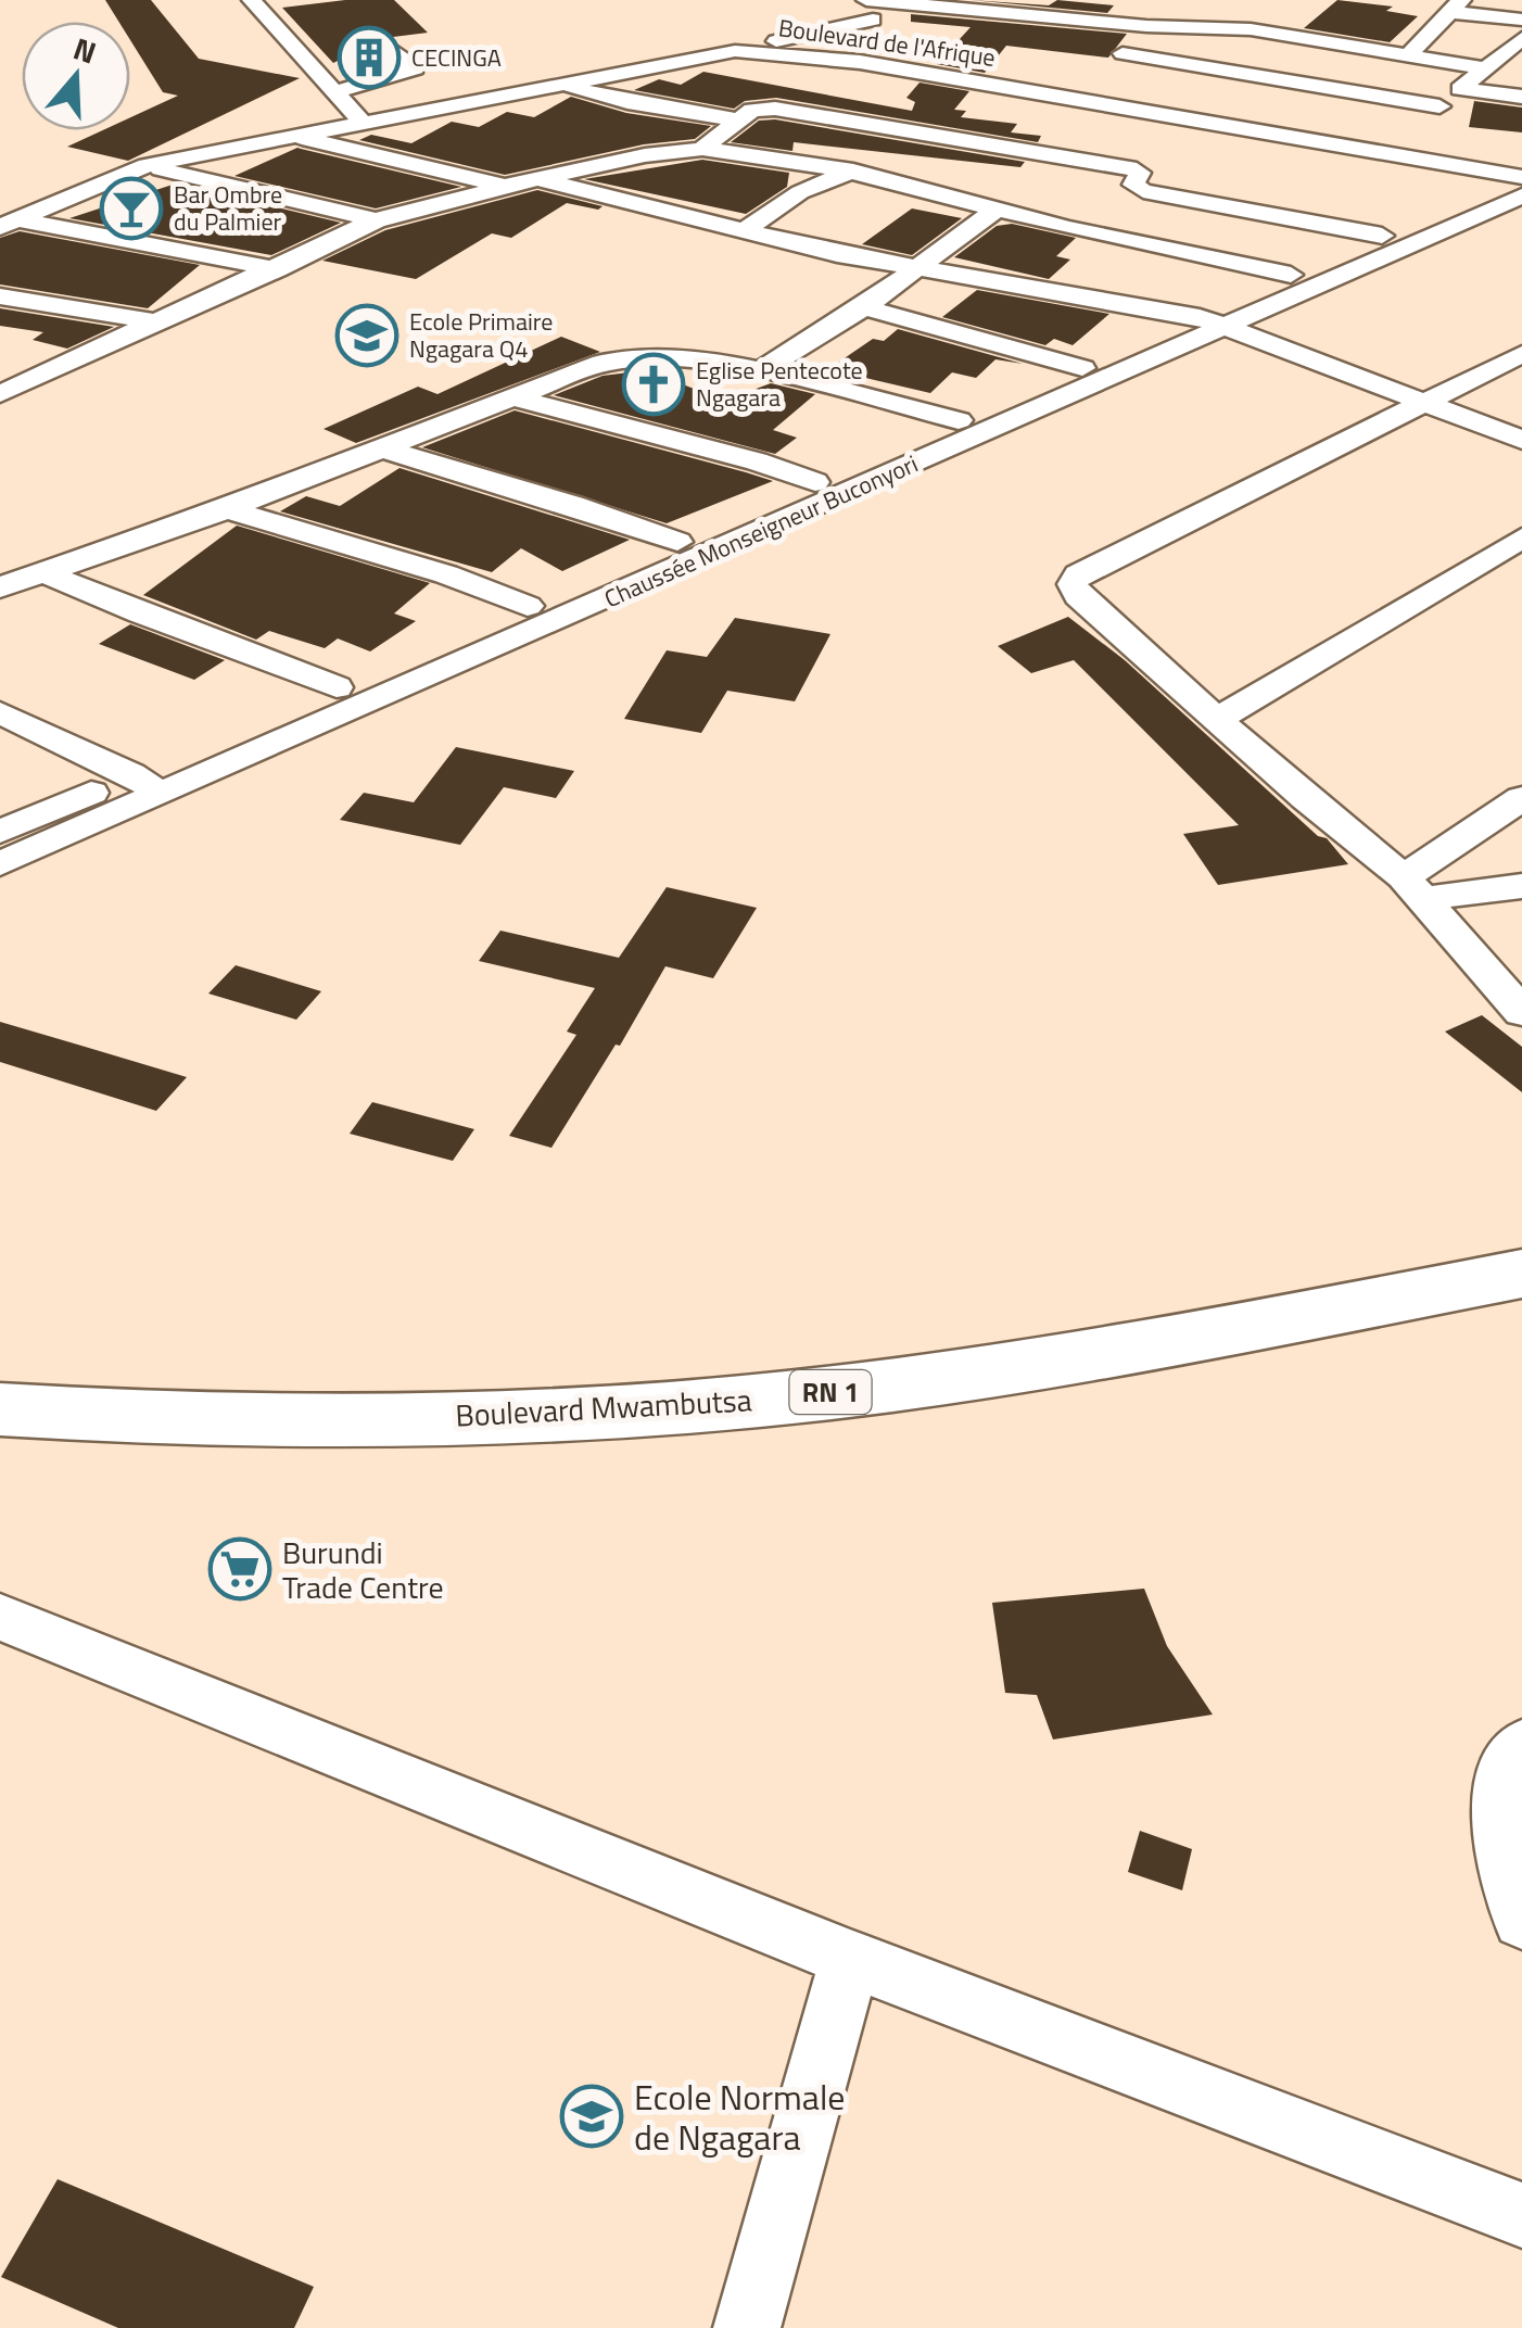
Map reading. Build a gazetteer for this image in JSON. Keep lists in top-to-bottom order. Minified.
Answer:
{"streets":{"highway":["RN 1","Boulevard Mwambutsa"],"street":["Boulevard de l'Afrique","Chaussée Monseigneur Buconyori"]},"crossings":[["Boulevard de l'Afrique","Chaussée Monseigneur Buconyori"]],"places":{"building":["CECINGA"],"bar":["Bar Ombre du Palmier"],"school or university":["Ecole Primaire Ngagara Q4","Ecole Normale de Ngagara"],"church":["Eglise Pentecote Ngagara"],"supermarket":["Burundi Trade Centre"]},"north":"top"}
